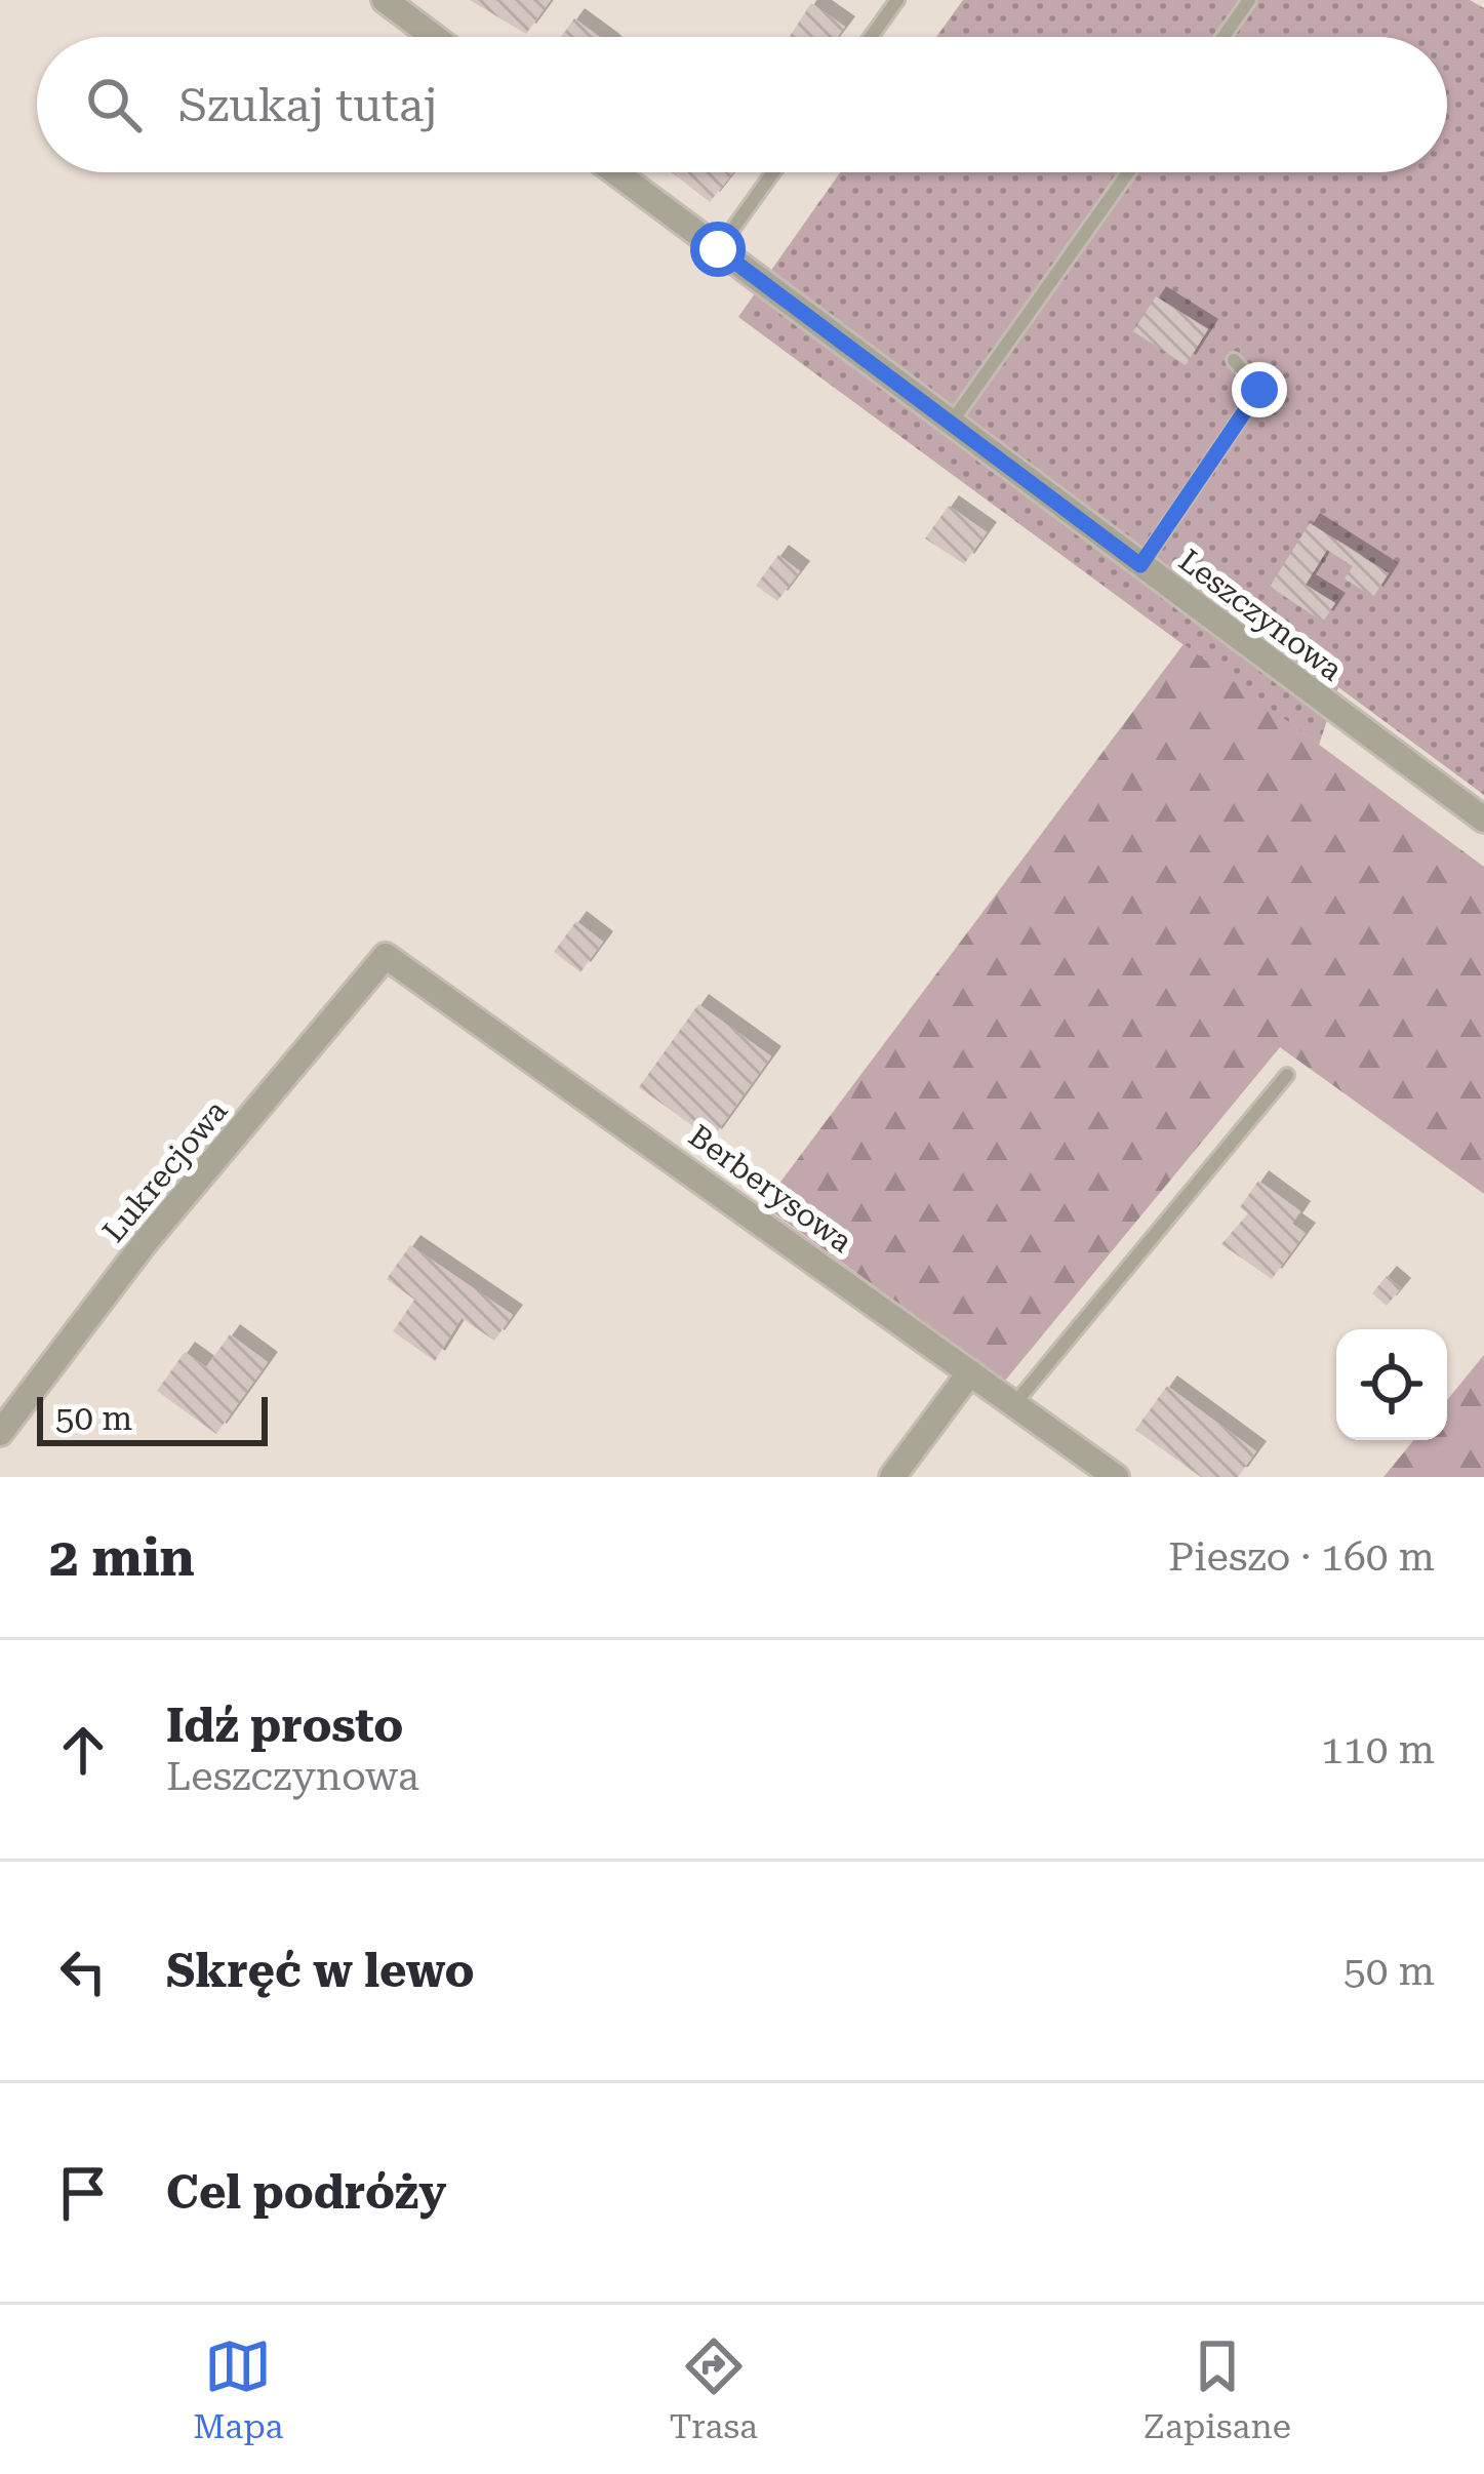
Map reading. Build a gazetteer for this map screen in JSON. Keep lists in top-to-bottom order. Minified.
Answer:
{"streets":{"street":["Leszczynowa","Lukrecjowa","Berberysowa"]},"crossings":[["Lukrecjowa","Berberysowa"]],"scale_bar":"50 m","page":{"search":"Szukaj tutaj","scale":"50 m","heading":["2 min","Pieszo · 160 m"],"list":[["Idź prosto","Leszczynowa","110 m"],["Skręć w lewo","50 m"],"Cel podróży"],"nav":["Mapa","Trasa","Zapisane"]}}
